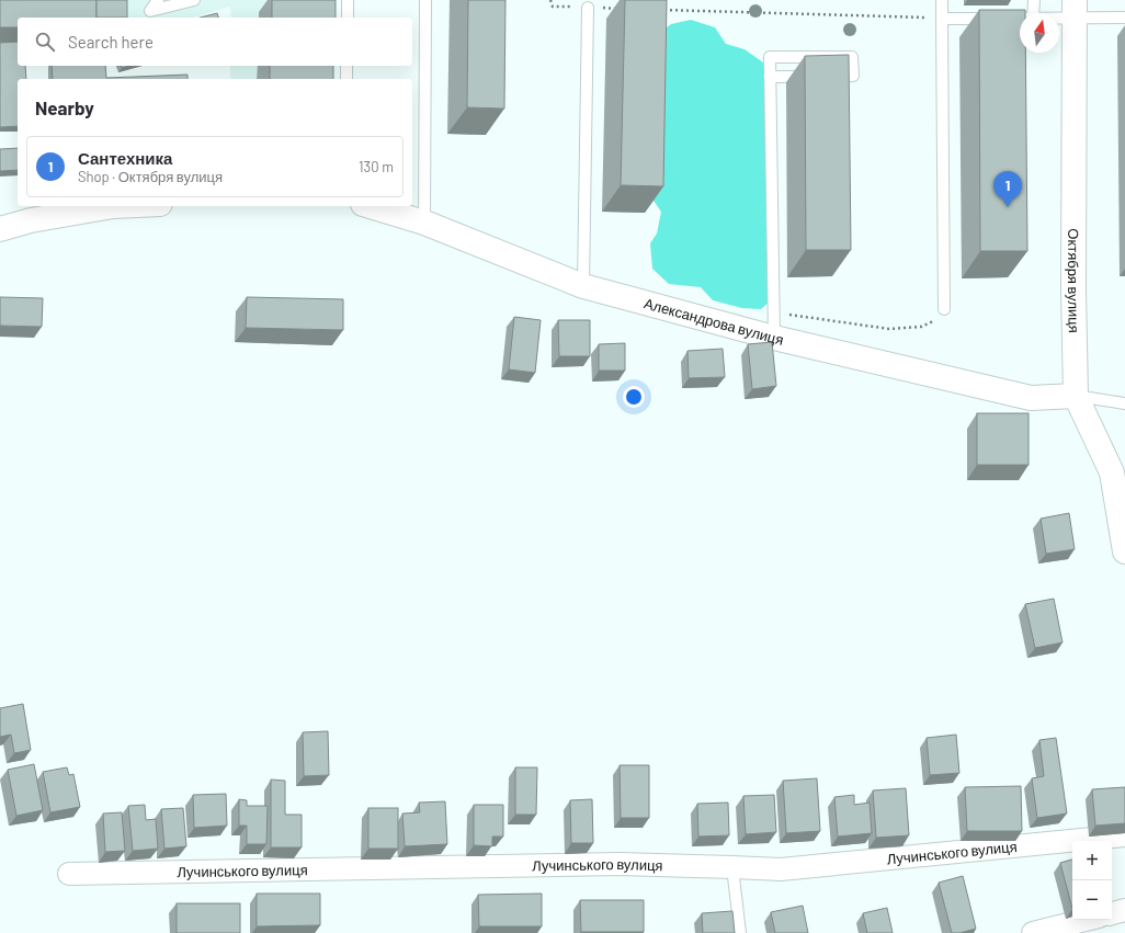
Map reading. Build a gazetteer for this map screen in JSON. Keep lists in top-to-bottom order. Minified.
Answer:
{"streets":{"street":["Октября вулиця","Александрова вулиця","Лучинського вулиця"]},"crossings":[["Октября вулиця","Александрова вулиця"]],"north":"top","page":{"search":"Search here","heading":"Nearby","list":[{"mark":"1","name":"Сантехника","note":"Shop · Октября вулиця","value":"130 m"}],"pins":"1","map_buttons":["+","−"]}}
